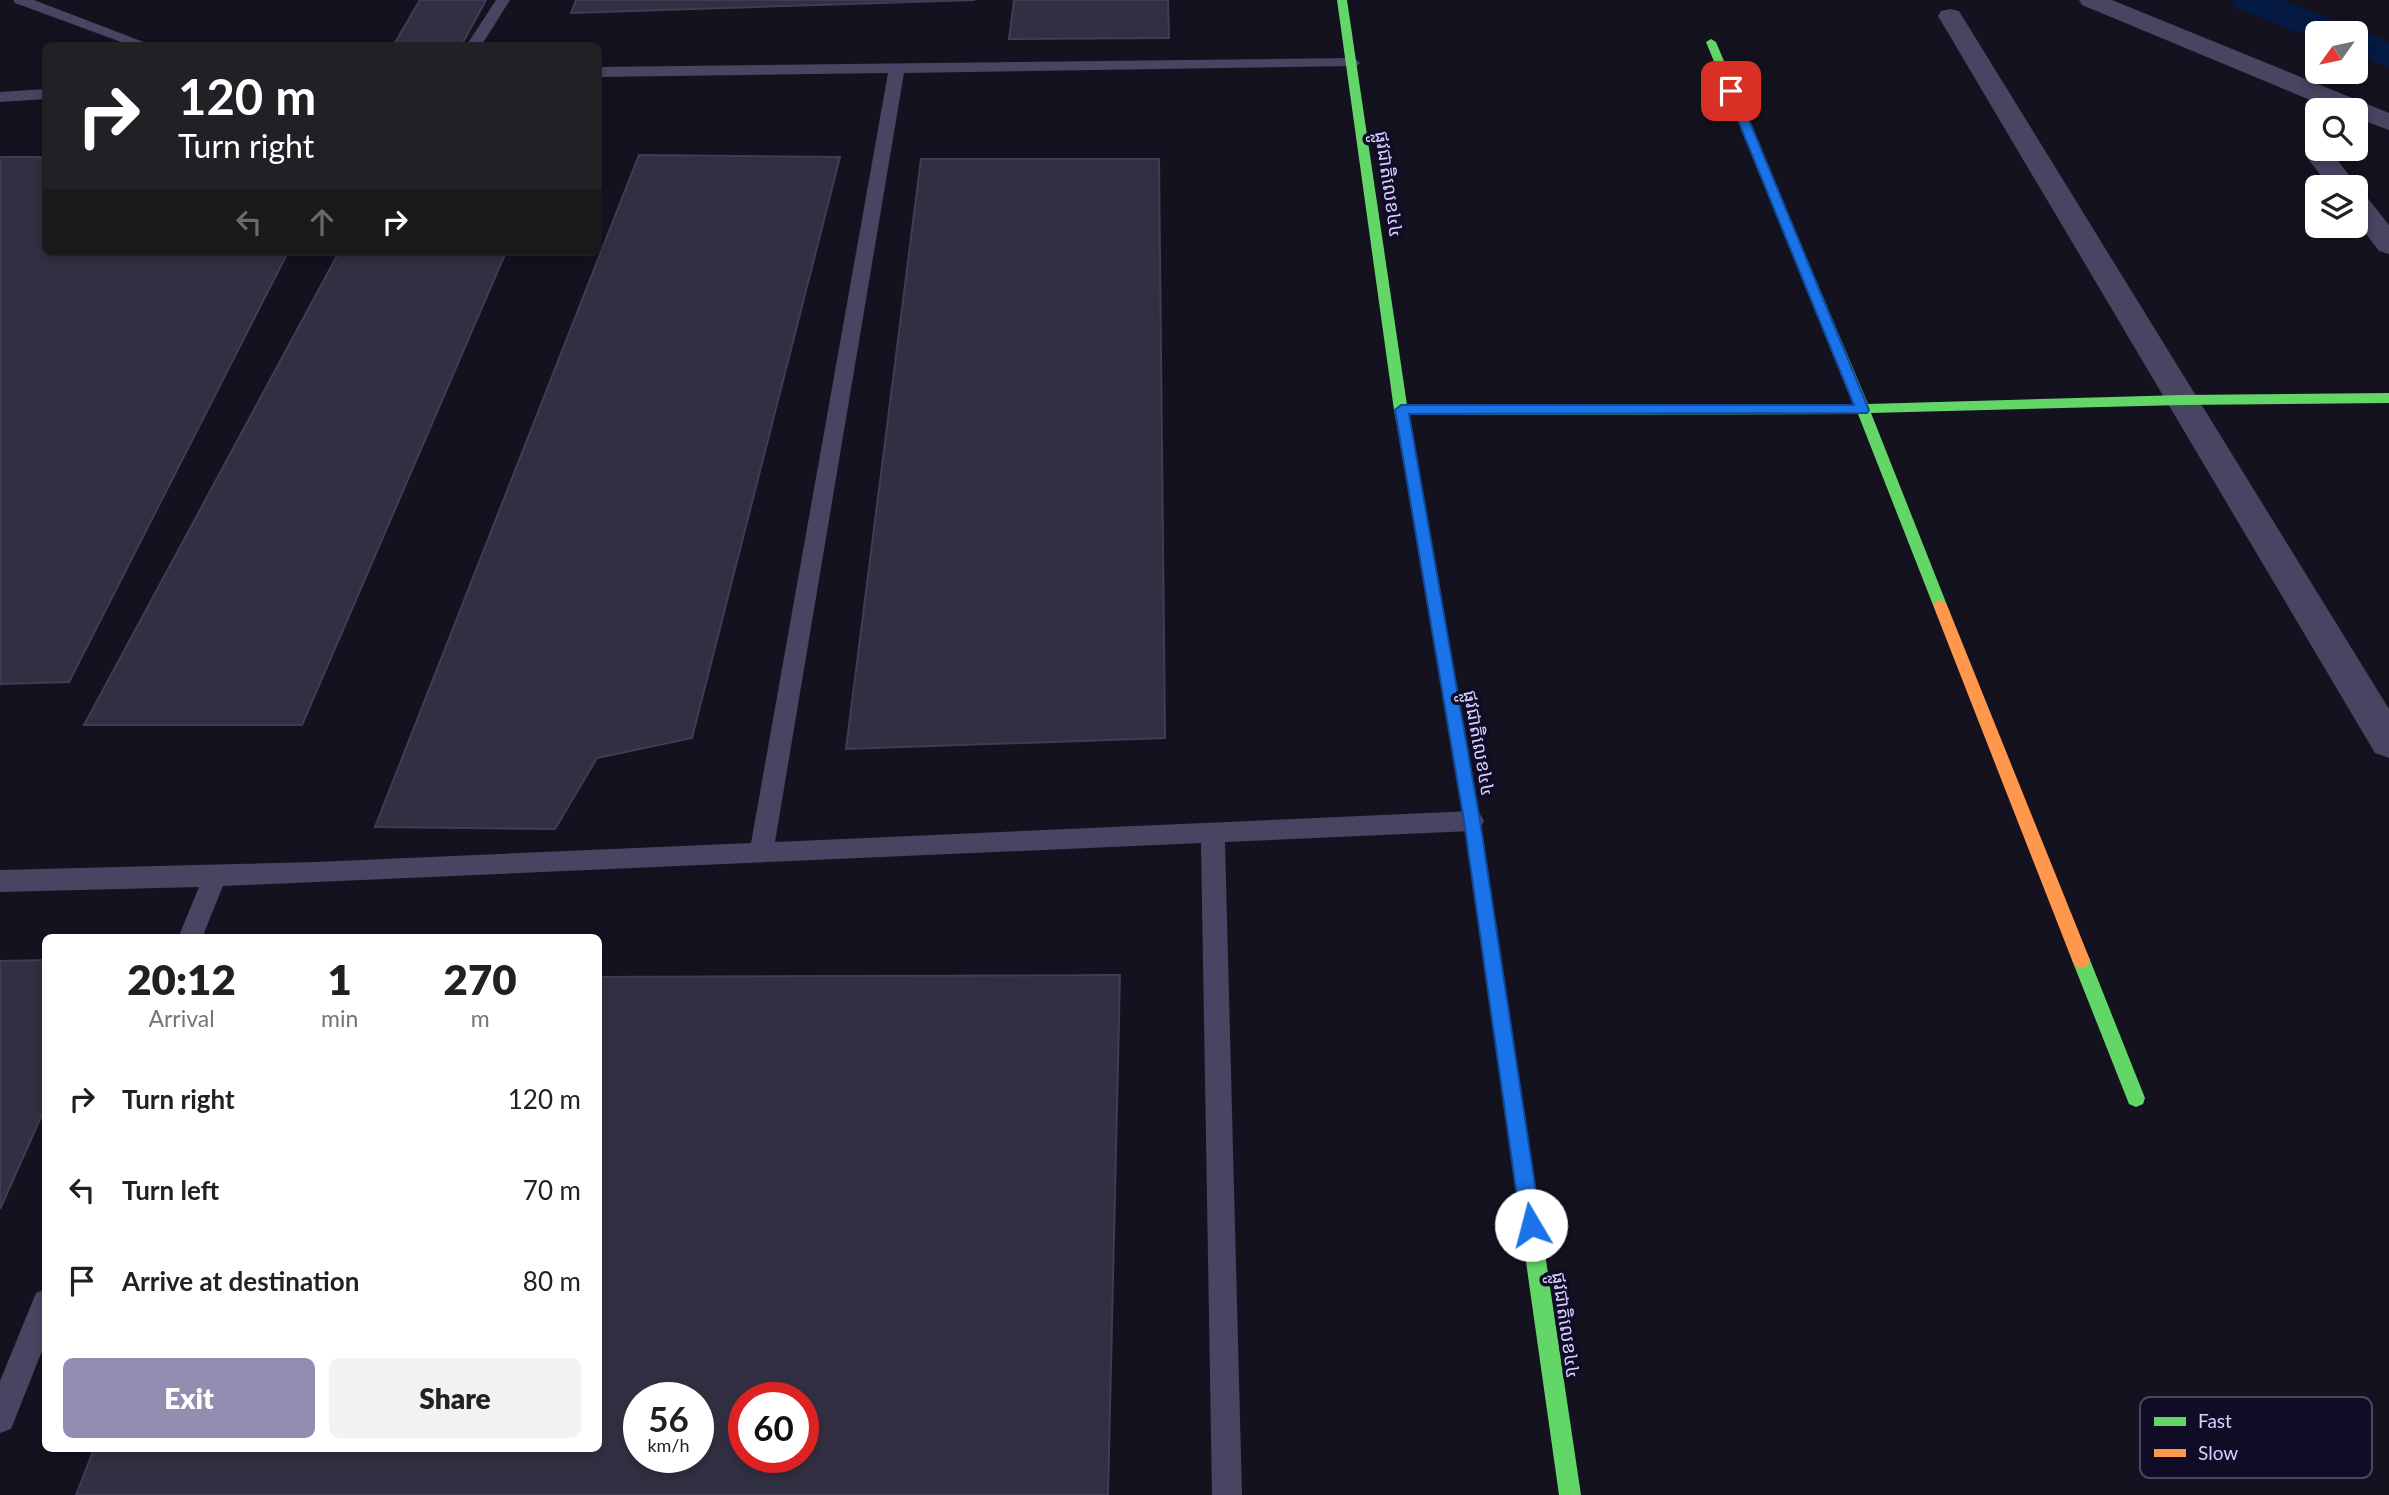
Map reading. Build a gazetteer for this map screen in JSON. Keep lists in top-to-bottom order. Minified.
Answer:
{"streets":{"street":["ផ្លូវជាតិលេខ៤៤"]},"legend":["Fast","Slow"],"north":"bottom left","page":{"turn":["120 m","Turn right"],"eta":["20:12","Arrival","1","min","270","m"],"list":[{"name":"Turn right","value":"120 m"},{"name":"Turn left","value":"70 m"},{"name":"Arrive at destination","value":"80 m"}],"buttons":["Exit","Share"],"speed":"56 km/h","limit":"60"}}
